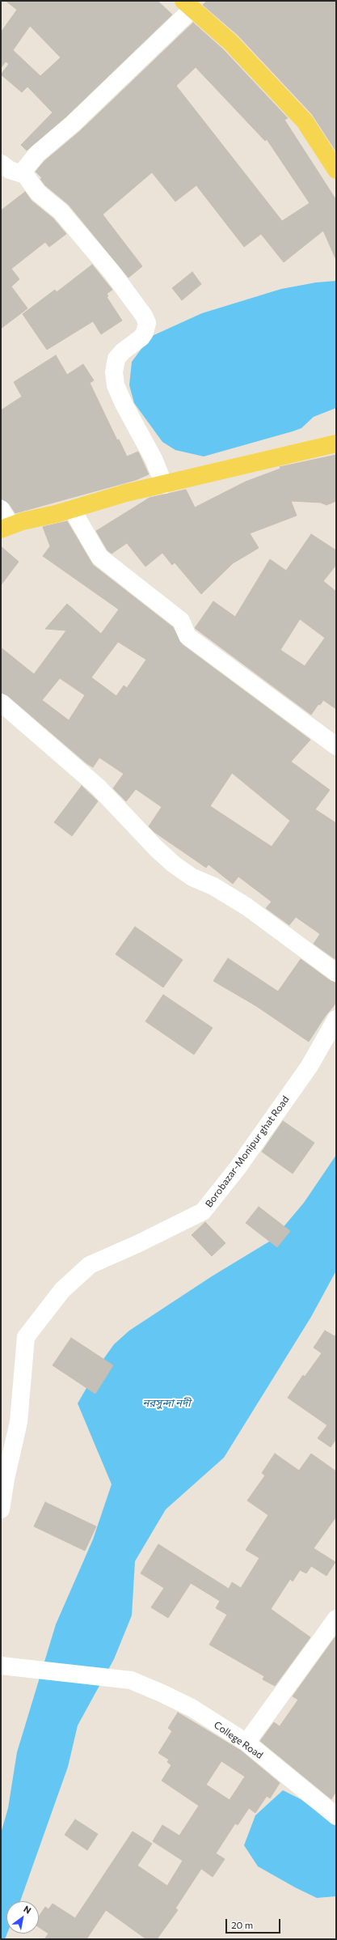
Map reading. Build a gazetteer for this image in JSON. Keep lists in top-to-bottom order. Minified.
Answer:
{"streets":{"street":["Borobazar-Monipur ghat Road","College Road"]},"water":["নরসুন্দা নদী"],"scale_bar":"20 m","north":"top right"}
